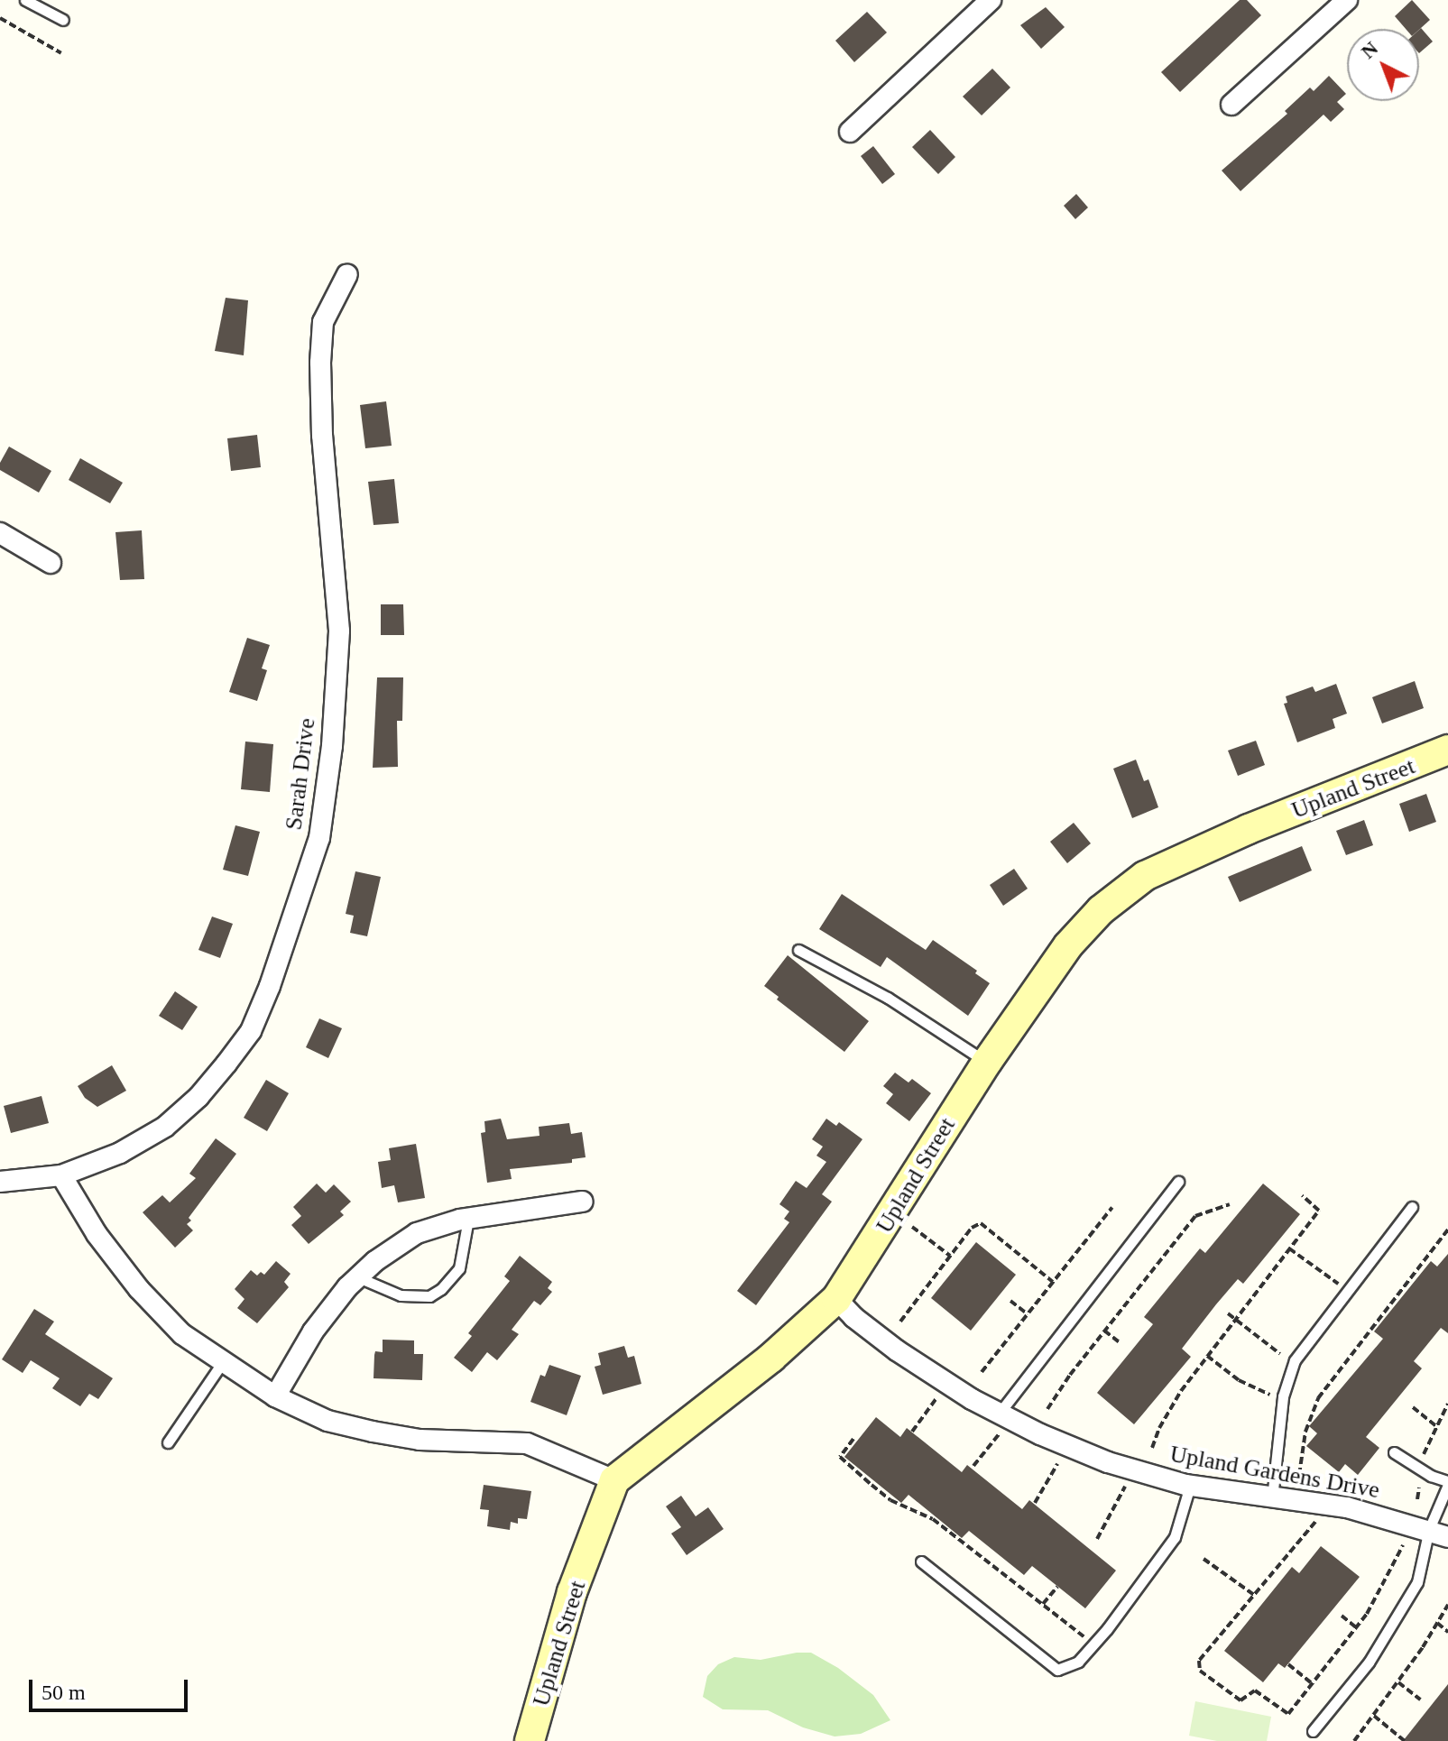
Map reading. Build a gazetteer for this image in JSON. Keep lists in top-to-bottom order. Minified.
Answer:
{"streets":{"street":["Sarah Drive","Upland Street","Upland Gardens Drive"]},"crossings":[["Upland Street","Upland Gardens Drive"]],"scale_bar":"50 m","north":"top left"}
